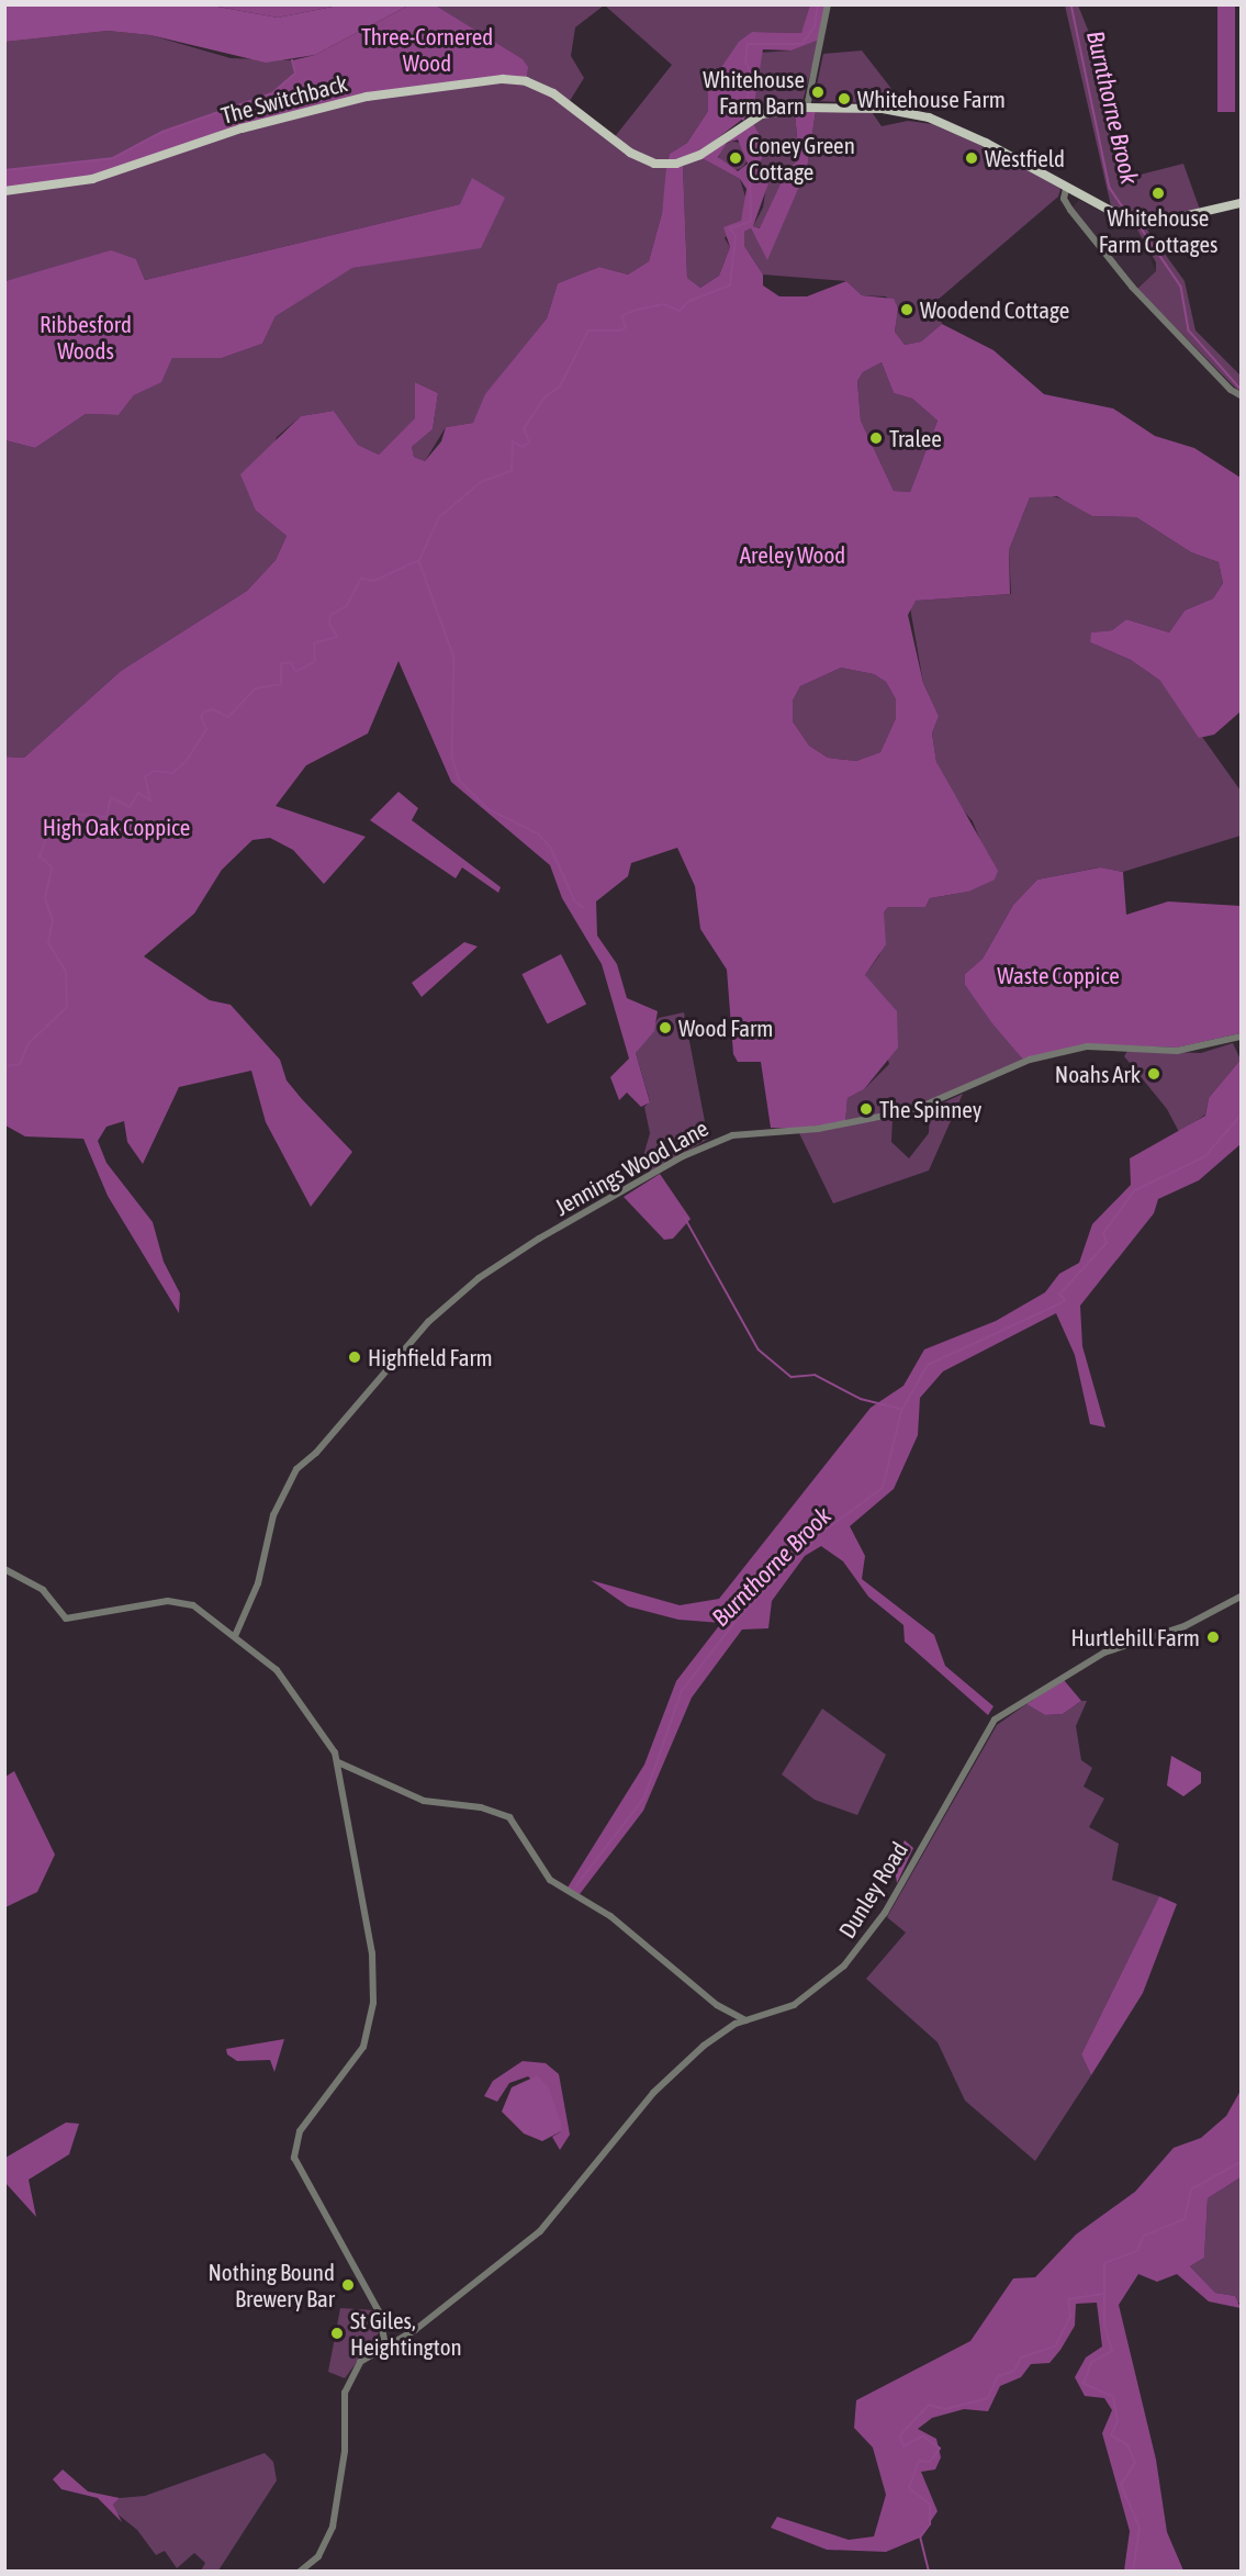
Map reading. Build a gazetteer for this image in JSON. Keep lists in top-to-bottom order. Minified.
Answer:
{"streets":{"main road":["The Switchback"],"street":["Jennings Wood Lane","Dunley Road"]},"water":["Burnthorne Brook"],"parks":["Three-Cornered Wood","Ribbesford Woods","Areley Wood","High Oak Coppice","Waste Coppice"],"places":["Whitehouse Farm Barn","Whitehouse Farm","Coney Green Cottage","Westfield","Whitehouse Farm Cottages","Woodend Cottage","Tralee","Wood Farm","Noahs Ark","The Spinney","Highfield Farm","Hurtlehill Farm","Nothing Bound Brewery Bar","St Giles, Heightington"]}
